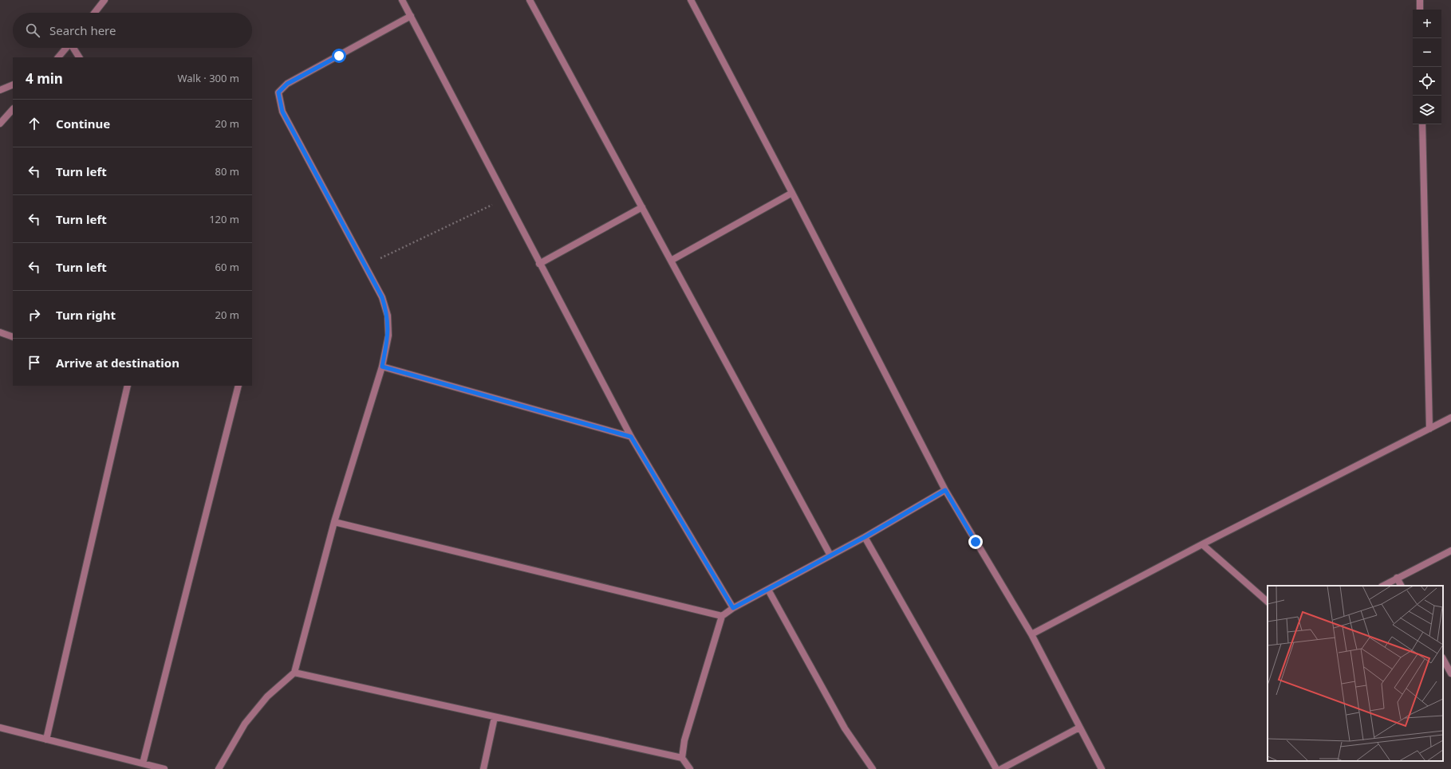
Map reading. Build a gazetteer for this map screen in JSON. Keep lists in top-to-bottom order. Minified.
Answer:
{"page":{"map_buttons":["+","−"],"search":"Search here","heading":["4 min","Walk · 300 m"],"list":[["Continue","20 m"],["Turn left","80 m"],["Turn left","120 m"],["Turn left","60 m"],["Turn right","20 m"],"Arrive at destination"]}}
